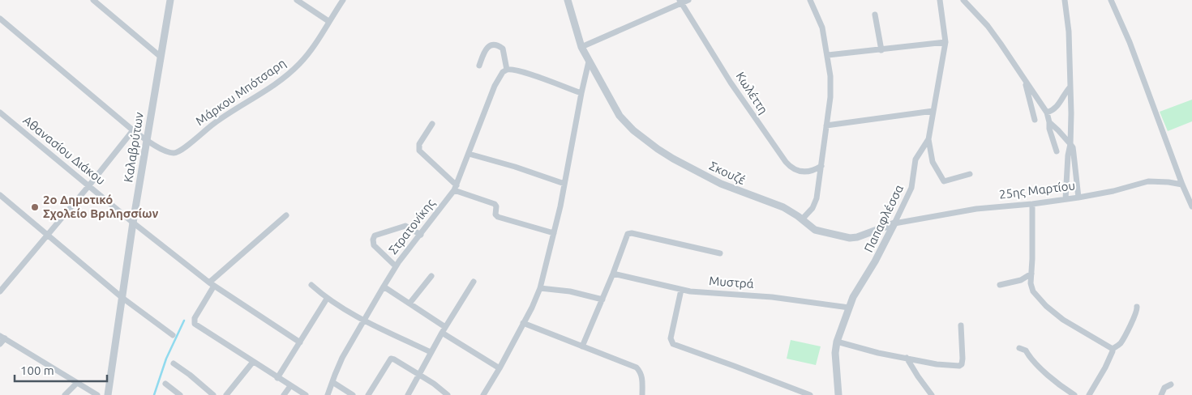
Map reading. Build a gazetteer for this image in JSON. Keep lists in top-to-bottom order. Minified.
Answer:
{"streets":{"street":["Μάρκου Μπότσαρη","Κωλέττη","Καλαβρύτων","Αθανασίου Διάκου","Σκουζέ","25ης Μαρτίου","Παπαφλέσσα","Στρατονίκης","Μυστρά"]},"crossings":[["Μάρκου Μπότσαρη","Καλαβρύτων"],["Καλαβρύτων","Αθανασίου Διάκου"],["Σκουζέ","25ης Μαρτίου"],["Σκουζέ","Παπαφλέσσα"],["25ης Μαρτίου","Παπαφλέσσα"],["Παπαφλέσσα","Μυστρά"]],"places":["2ο Δημοτικό Σχολείο Βριλησσίων"],"scale_bar":"100 m"}
